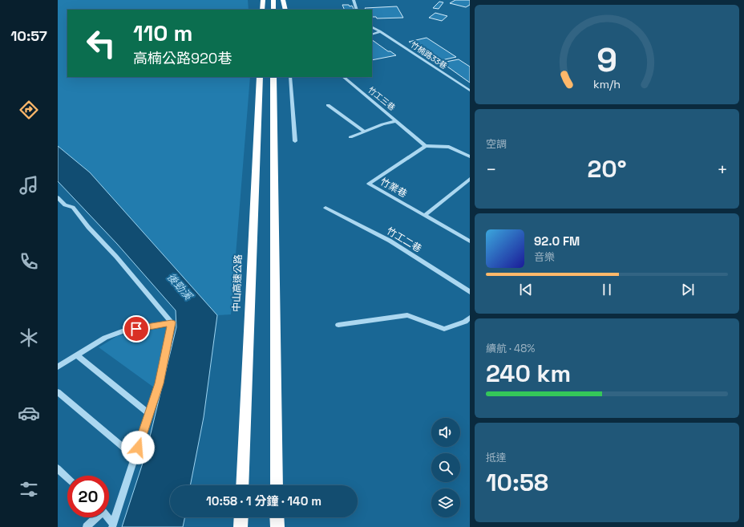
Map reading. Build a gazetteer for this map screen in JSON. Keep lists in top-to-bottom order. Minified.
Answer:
{"streets":{"highway":["中山高速公路"],"street":["竹楠路33巷","竹工三巷","竹業巷","竹工二巷"]},"crossings":[["竹工三巷","竹業巷"]],"water":["後勁溪"],"page":{"tabs":"10:57","turn":["110 m","高楠公路920巷"],"tile":["空調",["續航 · 48%","240 km"],["抵達","10:58"]],"heat":["−","20°","+"],"song":["92.0 FM","音樂"],"limit":"20","trip":"10:58 · 1 分鐘 · 140 m","gauge":["9","km/h"]}}
